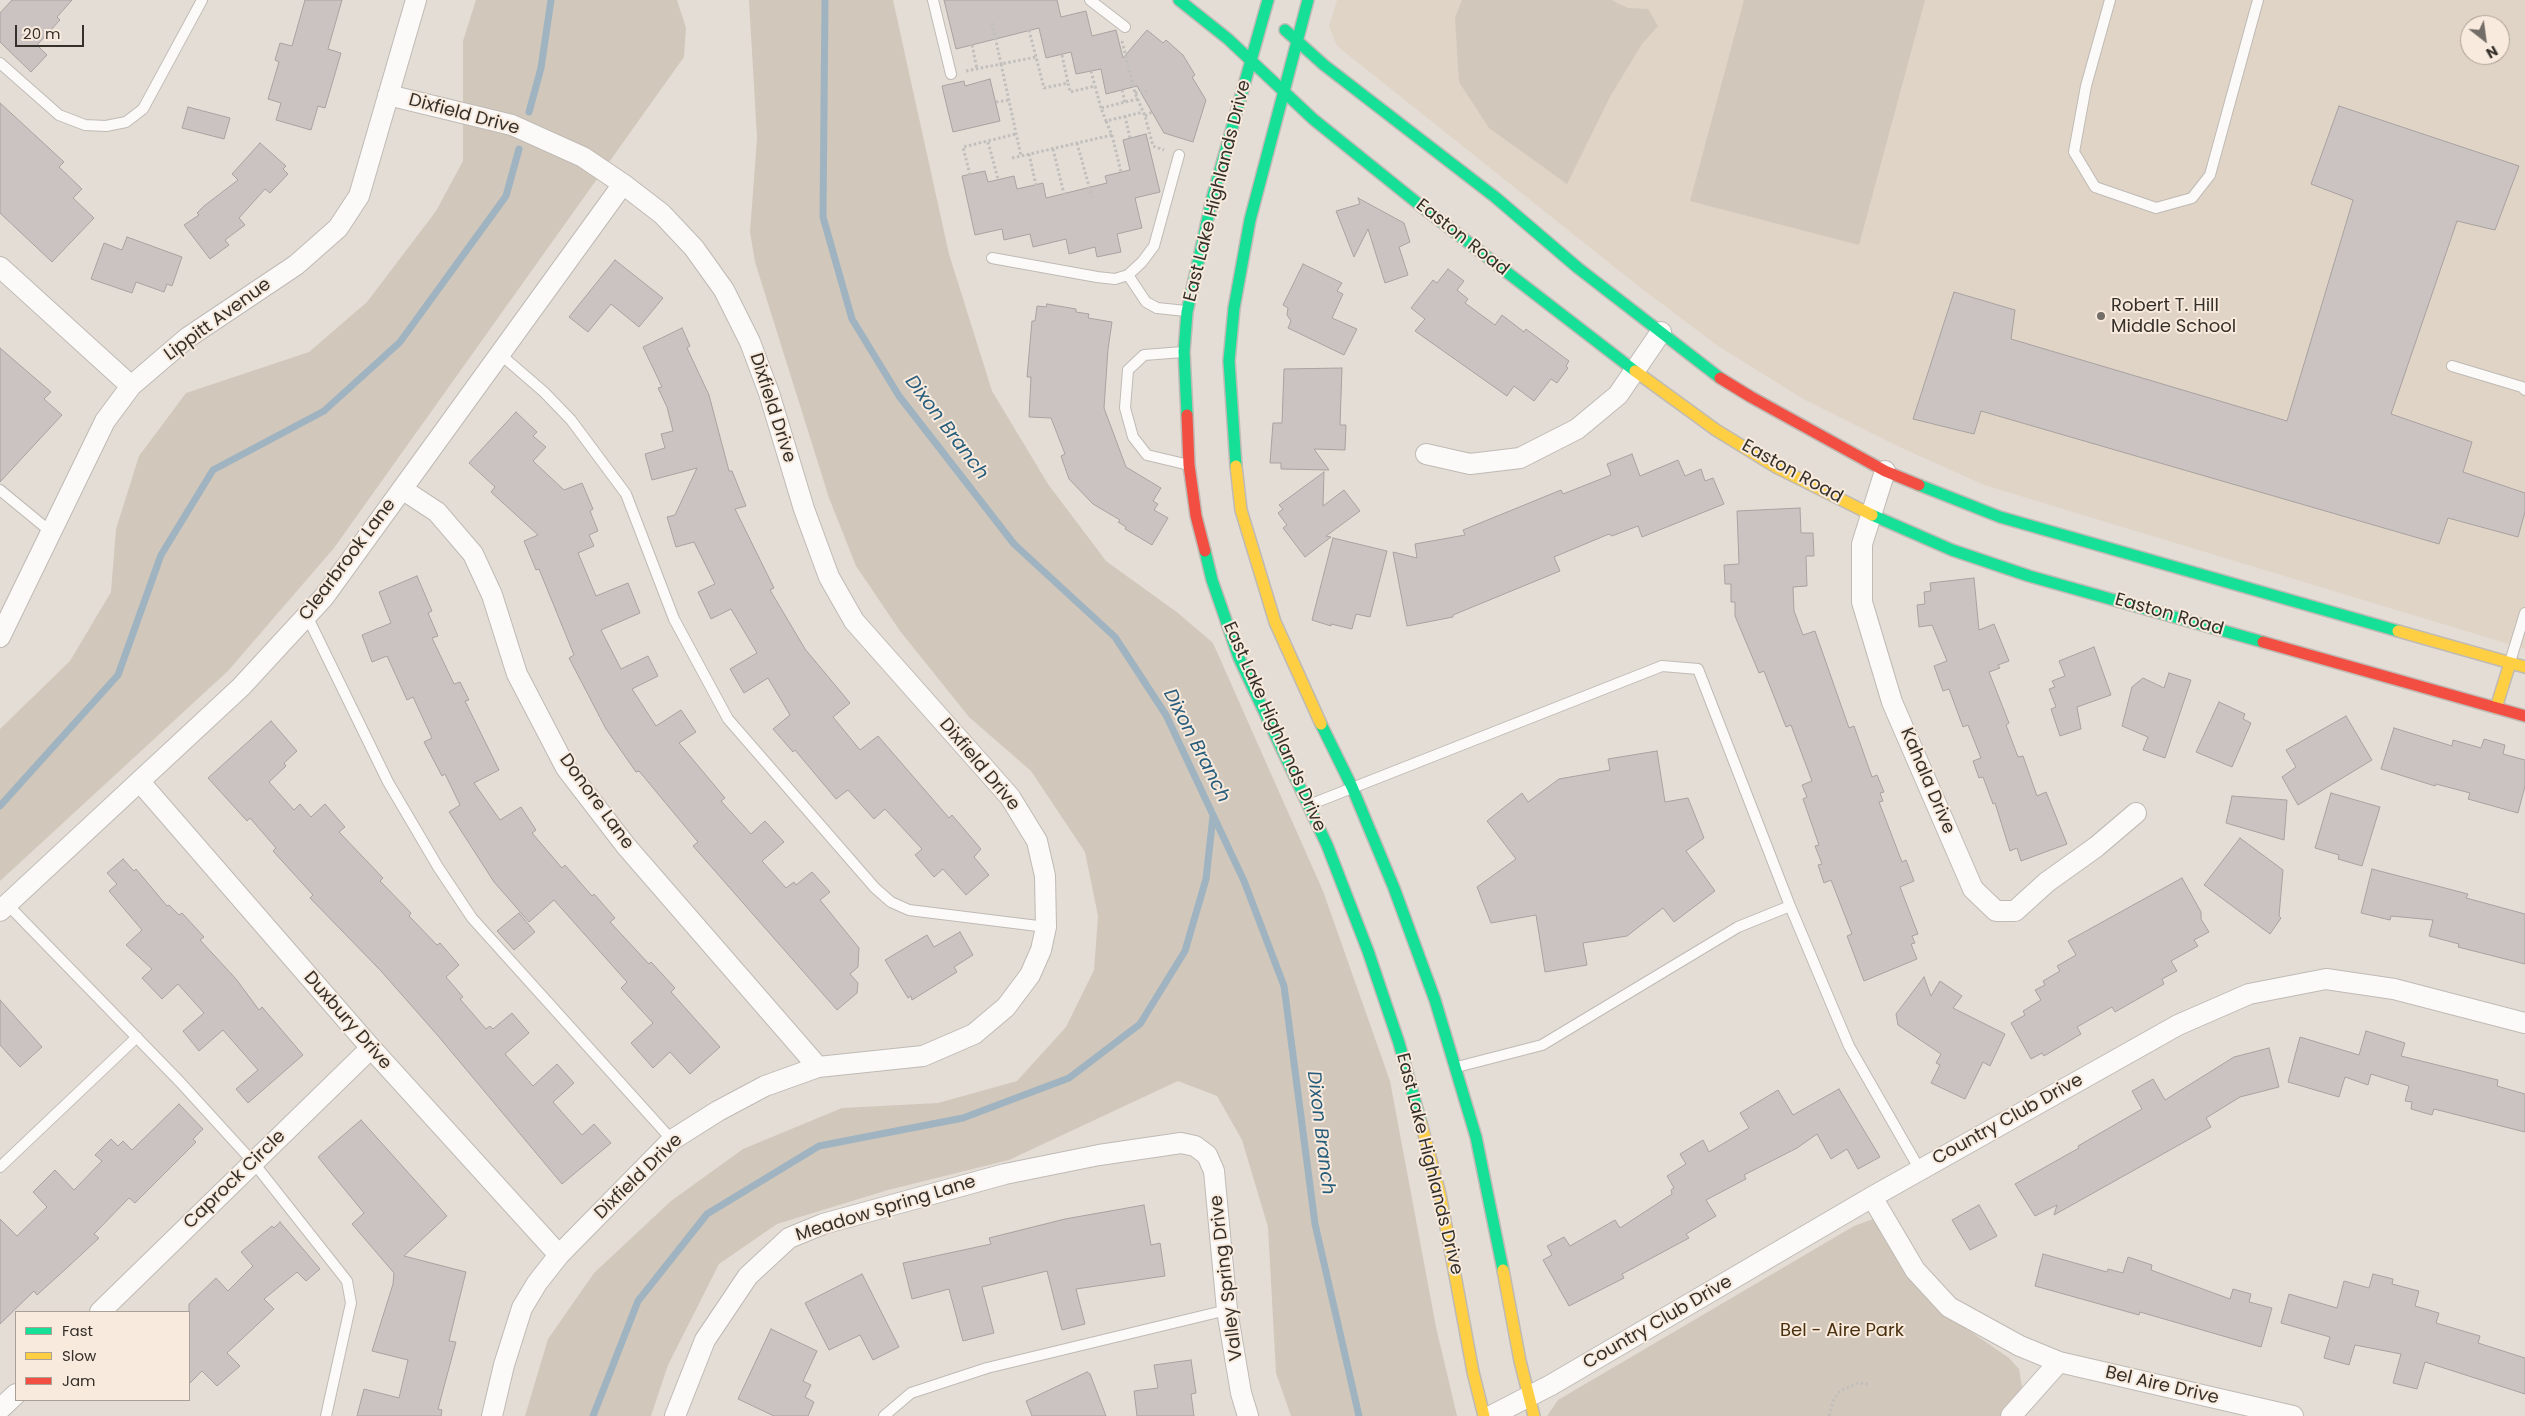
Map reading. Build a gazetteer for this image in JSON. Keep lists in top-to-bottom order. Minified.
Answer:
{"streets":{"main road":["East Lake Highlands Drive","Easton Road"],"street":["Dixfield Drive","Lippitt Avenue","Clearbrook Lane","Kahala Drive","Donore Lane","Duxbury Drive","Country Club Drive","Caprock Circle","Meadow Spring Lane","Valley Spring Drive","Bel Aire Drive"]},"crossings":[["Dixfield Drive","Lippitt Avenue"],["Dixfield Drive","Clearbrook Lane"],["Dixfield Drive","Donore Lane"],["Dixfield Drive","Duxbury Drive"],["East Lake Highlands Drive","Easton Road"],["Easton Road","Kahala Drive"],["Clearbrook Lane","Donore Lane"],["Clearbrook Lane","Duxbury Drive"],["Duxbury Drive","Caprock Circle"],["Country Club Drive","Bel Aire Drive"],["Meadow Spring Lane","Valley Spring Drive"]],"water":["Dixon Branch"],"parks":["Bel - Aire Park"],"places":["Robert T. Hill Middle School"],"legend":["Fast","Slow","Jam"],"scale_bar":"20 m","north":"bottom right"}
